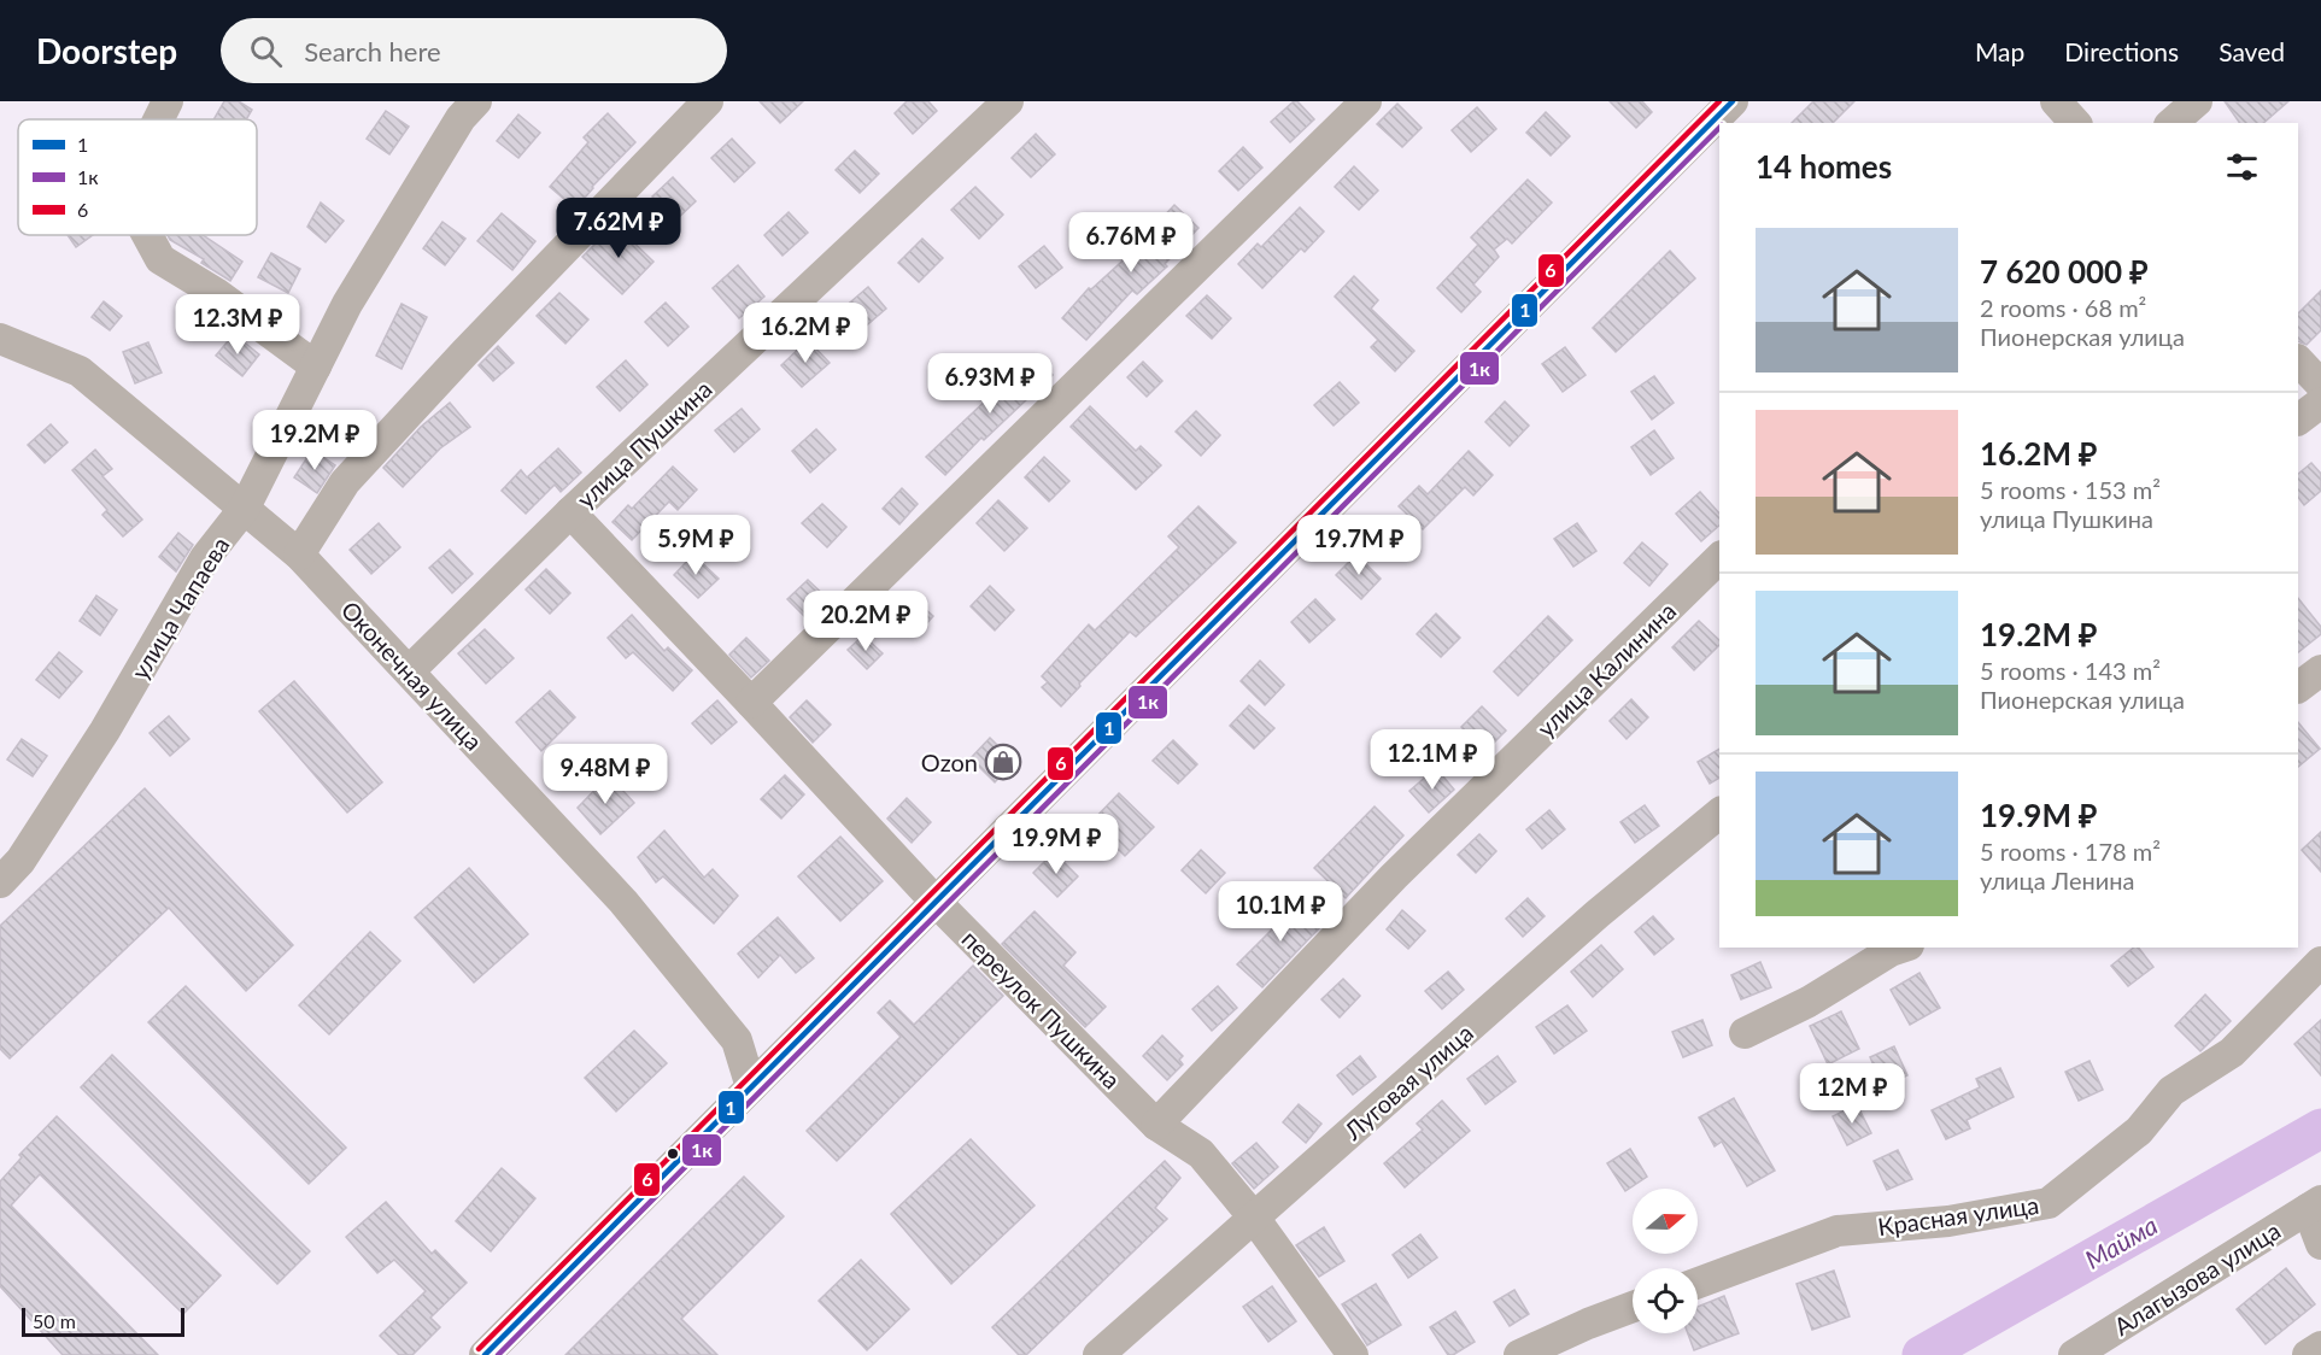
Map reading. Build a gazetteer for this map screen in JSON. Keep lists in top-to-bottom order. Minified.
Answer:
{"streets":{"street":["улица Пушкина","улица Чапаева","улица Калинина","Оконечная улица","переулок Пушкина","Луговая улица","Красная улица","Алагызова улица"]},"crossings":[["улица Пушкина","Оконечная улица"],["улица Пушкина","переулок Пушкина"],["улица Чапаева","Оконечная улица"],["улица Калинина","переулок Пушкина"],["переулок Пушкина","Луговая улица"]],"water":["Майма"],"places":{"shop":["Ozon"]},"lines":["transit line 1","transit line 6","transit line 1к"],"legend":["1","1к","6"],"scale_bar":"50 m","north":"right","page":{"header":"Doorstep","search":"Search here","nav":["Map","Directions","Saved"],"heading":"14 homes","price":["7.62M ₽","6.76M ₽","12.3M ₽","16.2M ₽","6.93M ₽","19.2M ₽","5.9M ₽","19.7M ₽","20.2M ₽","12.1M ₽","9.48M ₽","19.9M ₽","10.1M ₽","12M ₽"],"list":[{"name":"7 620 000 ₽","note":"2 rooms · 68 m² · Пионерская улица"},{"name":"16.2M ₽","note":"5 rooms · 153 m² · улица Пушкина"},{"name":"19.2M ₽","note":"5 rooms · 143 m² · Пионерская улица"},{"name":"19.9M ₽","note":"5 rooms · 178 m² · улица Ленина"}],"scale":"50 m"}}
